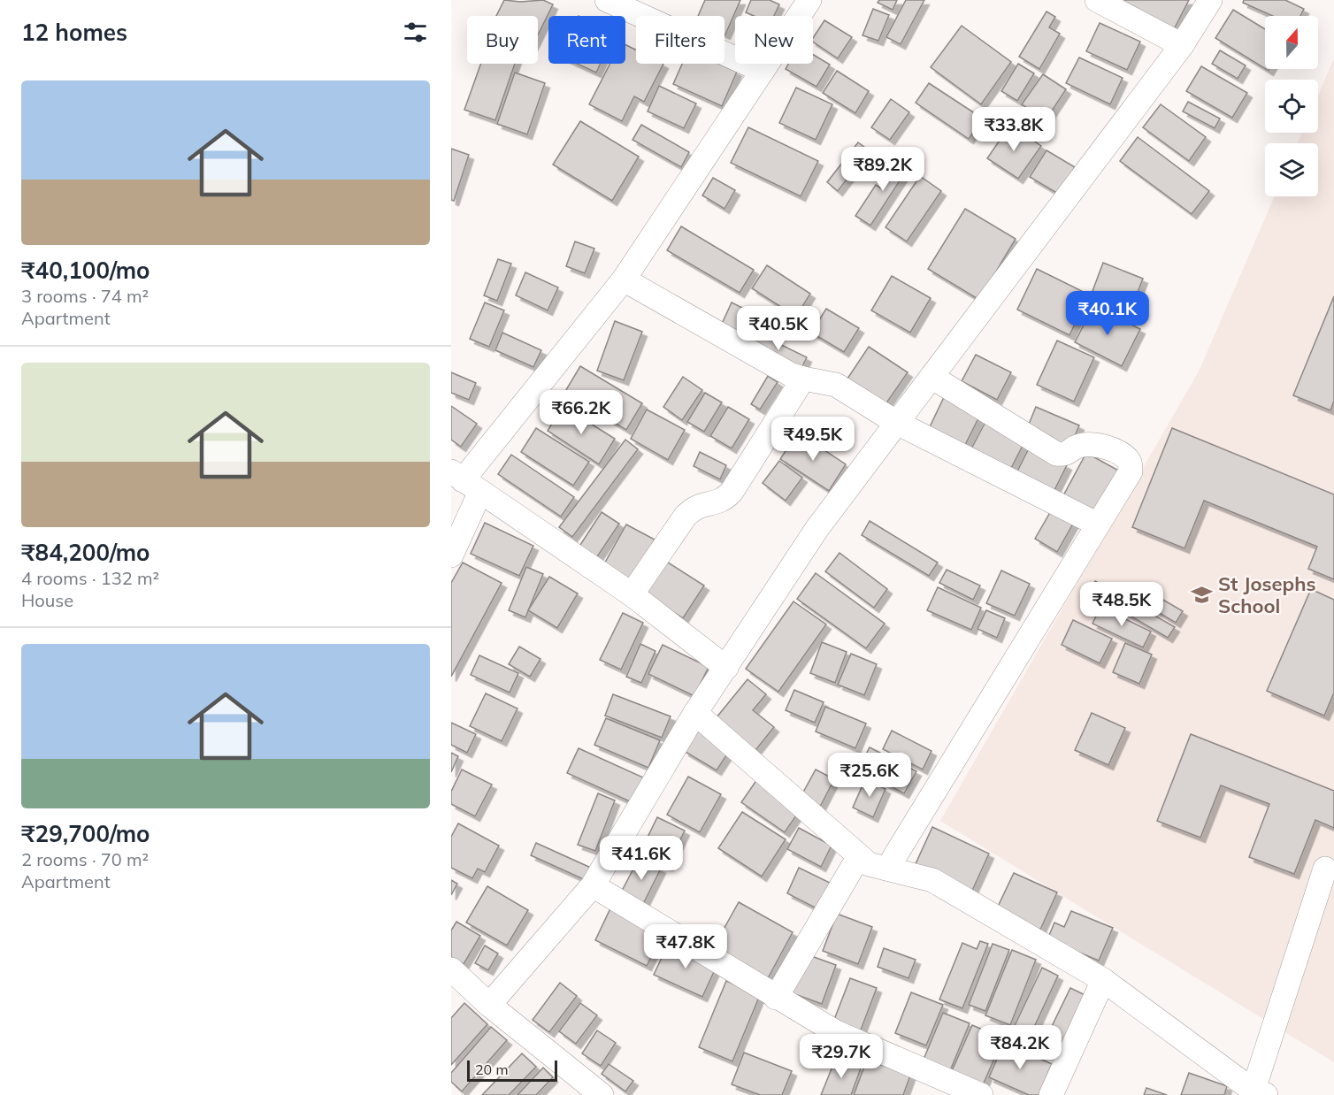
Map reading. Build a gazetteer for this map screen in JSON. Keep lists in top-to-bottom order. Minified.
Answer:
{"places":{"school or university":["St Josephs School"]},"scale_bar":"20 m","north":"top","page":{"heading":"12 homes","chip":["Buy","Rent","Filters","New"],"list":[{"name":"₹40,100/mo","note":"3 rooms · 74 m² · Apartment"},{"name":"₹84,200/mo","note":"4 rooms · 132 m² · House"},{"name":"₹29,700/mo","note":"2 rooms · 70 m² · Apartment"}],"price":["₹33.8K","₹89.2K","₹40.1K","₹40.5K","₹66.2K","₹49.5K","₹48.5K","₹25.6K","₹41.6K","₹47.8K","₹84.2K","₹29.7K"],"scale":"20 m"}}
